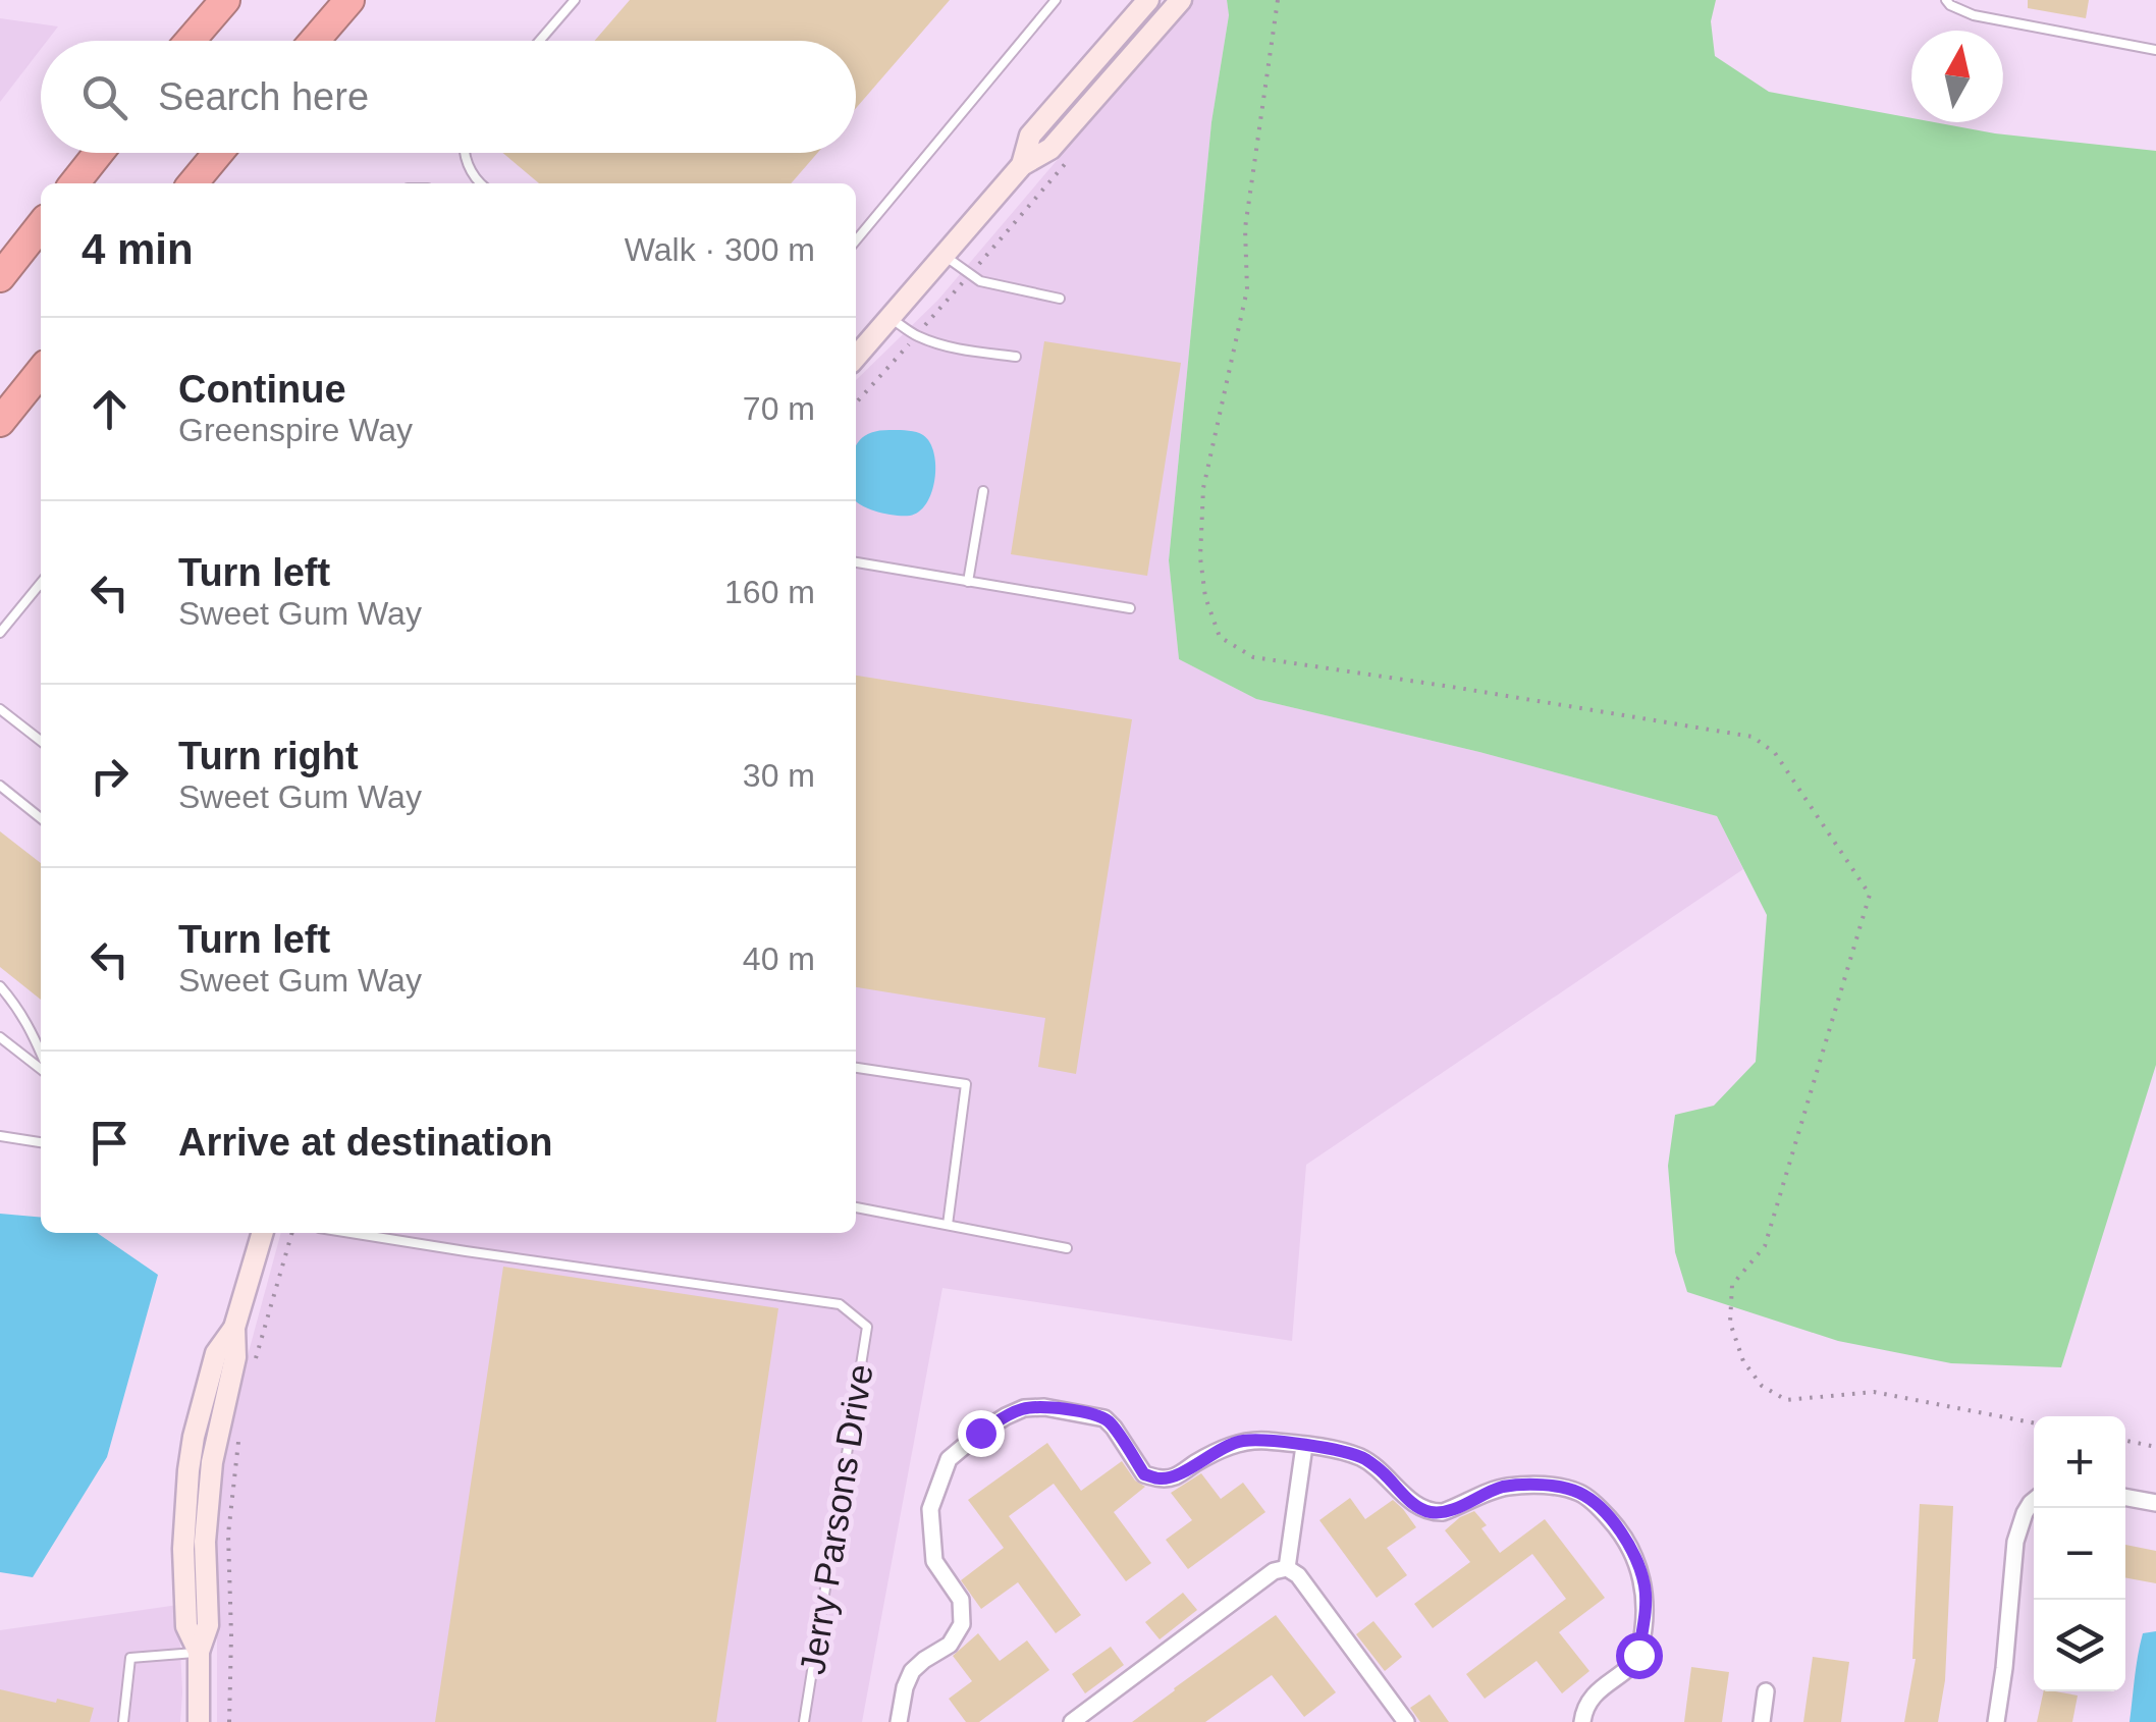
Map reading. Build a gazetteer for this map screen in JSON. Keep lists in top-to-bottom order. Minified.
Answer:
{"streets":{"lane":["Jerry Parsons Drive"]},"north":"top","page":{"search":"Search here","heading":["4 min","Walk · 300 m"],"list":[["Continue","Greenspire Way","70 m"],["Turn left","Sweet Gum Way","160 m"],["Turn right","Sweet Gum Way","30 m"],["Turn left","Sweet Gum Way","40 m"],"Arrive at destination"],"map_buttons":["+","−"]}}
